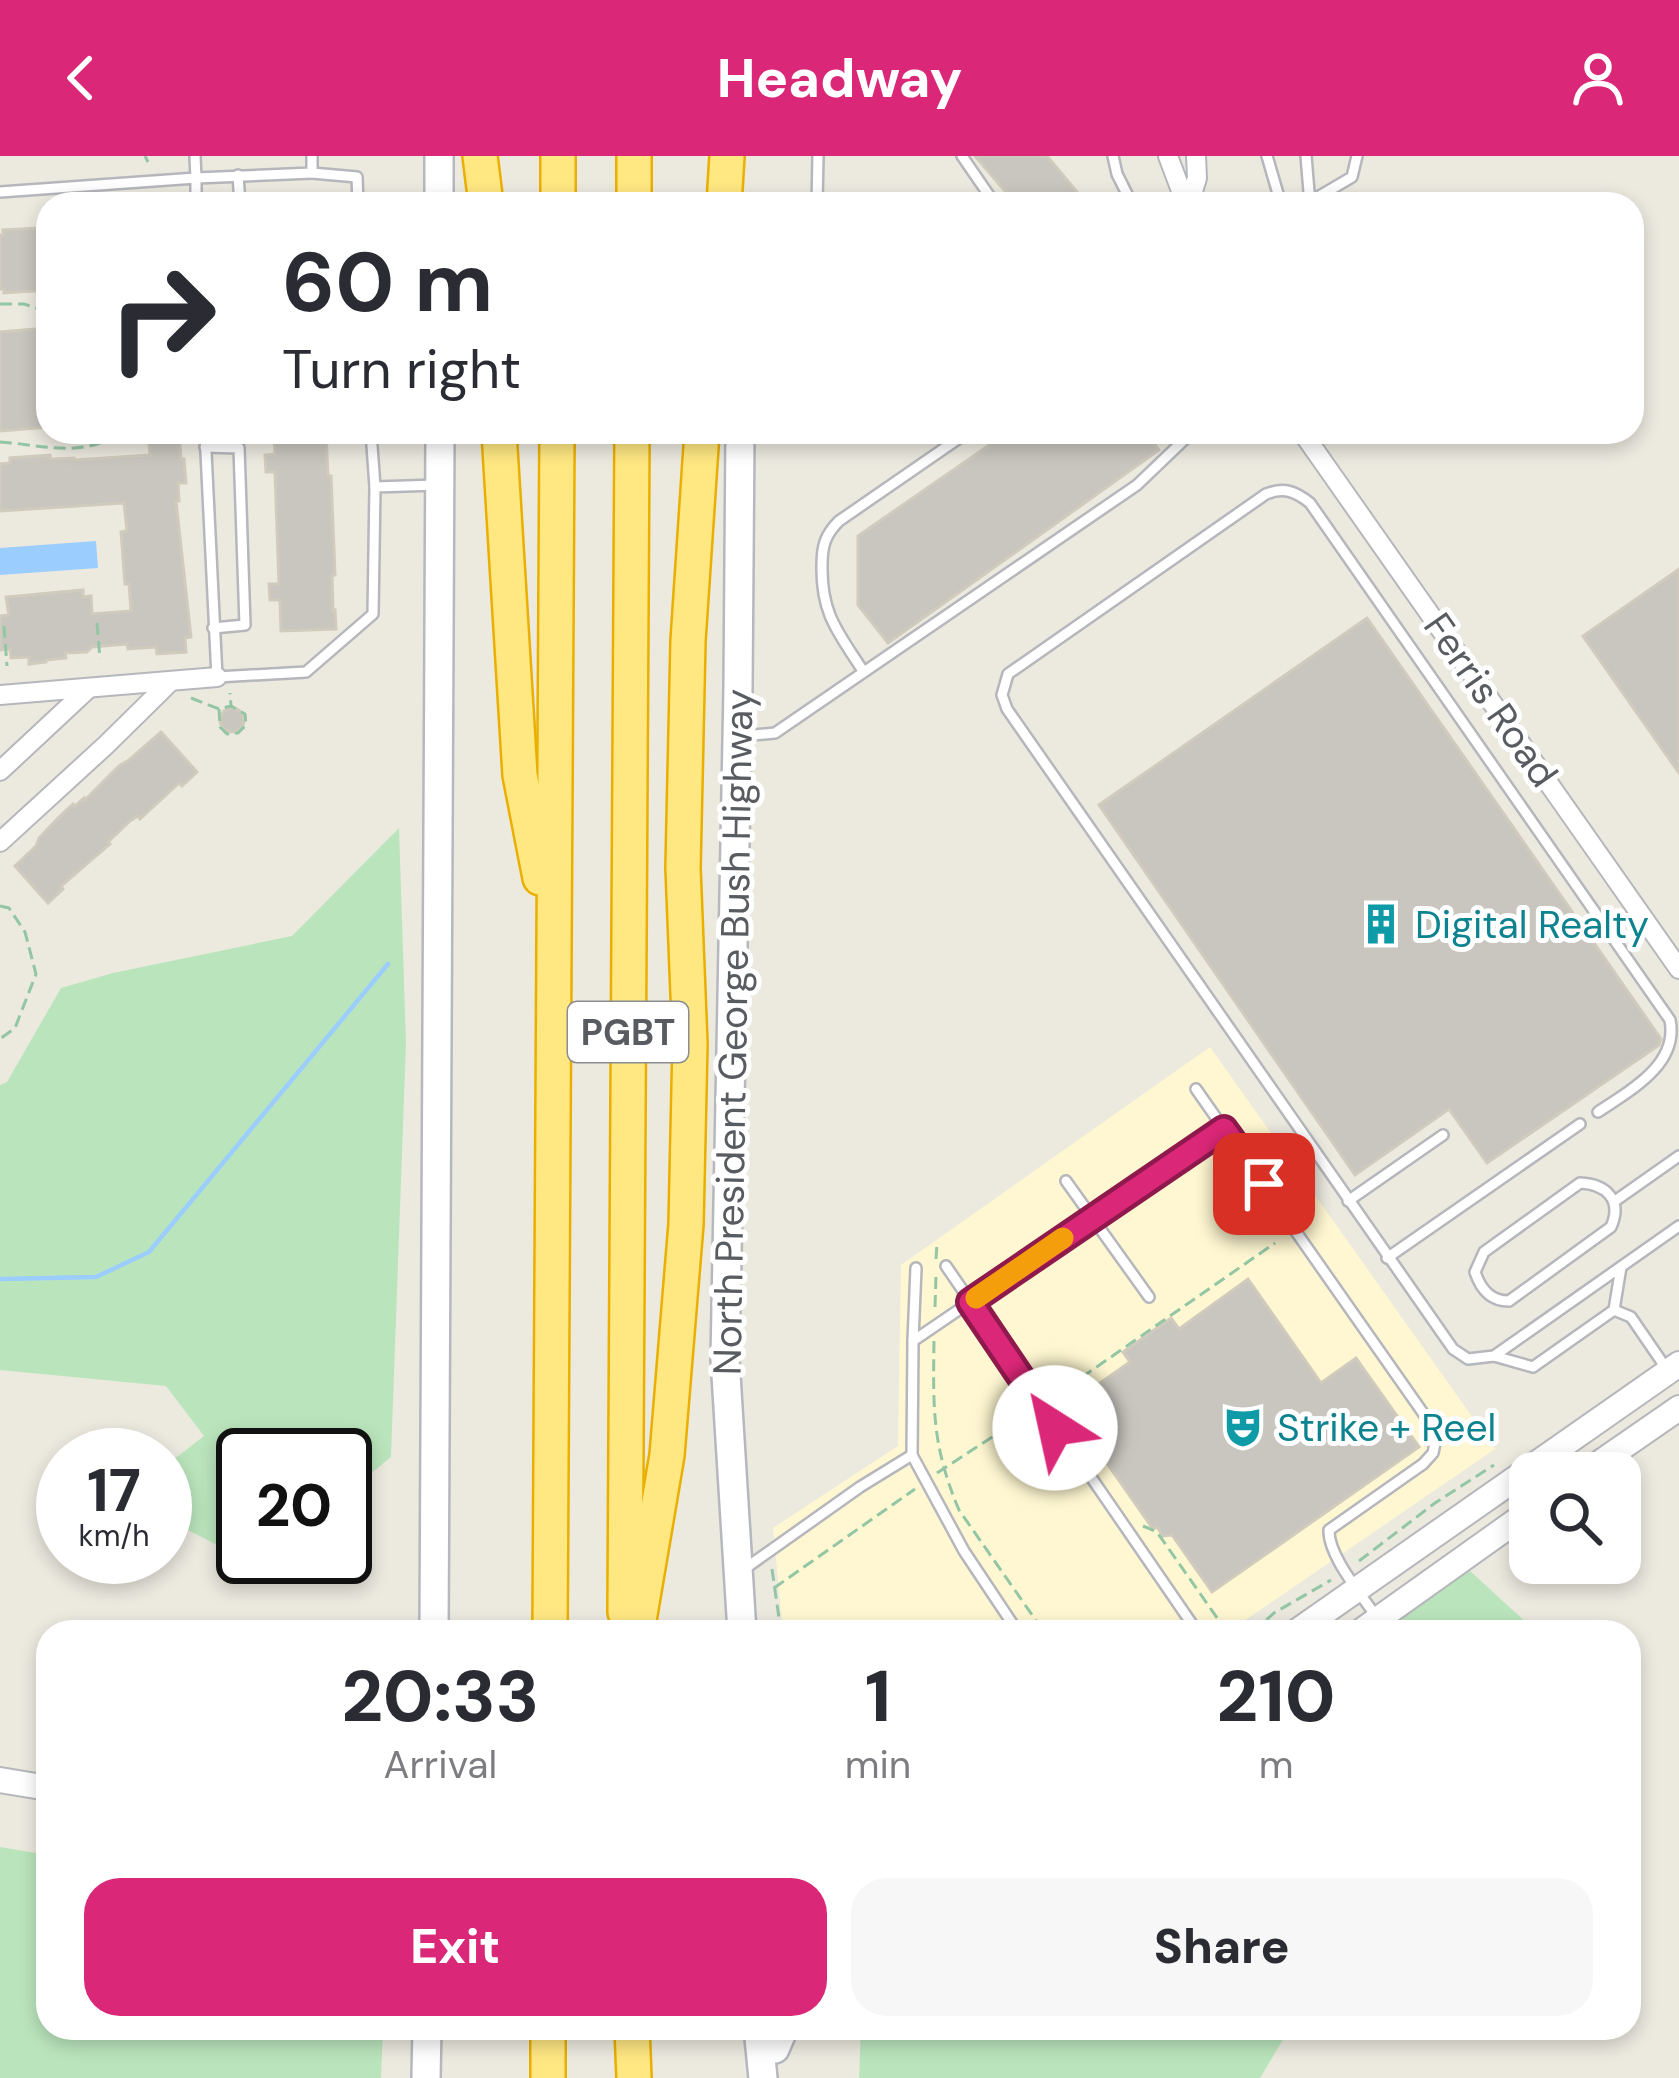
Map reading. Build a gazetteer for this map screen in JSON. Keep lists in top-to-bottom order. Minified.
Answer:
{"streets":{"highway":["PGBT"],"main road":["North President George Bush Highway"],"street":["Ferris Road"]},"places":{"building":["Digital Realty"],"theatre":["Strike + Reel"]},"page":{"header":"Headway","turn":["60 m","Turn right"],"speed":"17 km/h","limit":"20","eta":["20:33","Arrival","1","min","210","m"],"buttons":["Exit","Share"]}}
